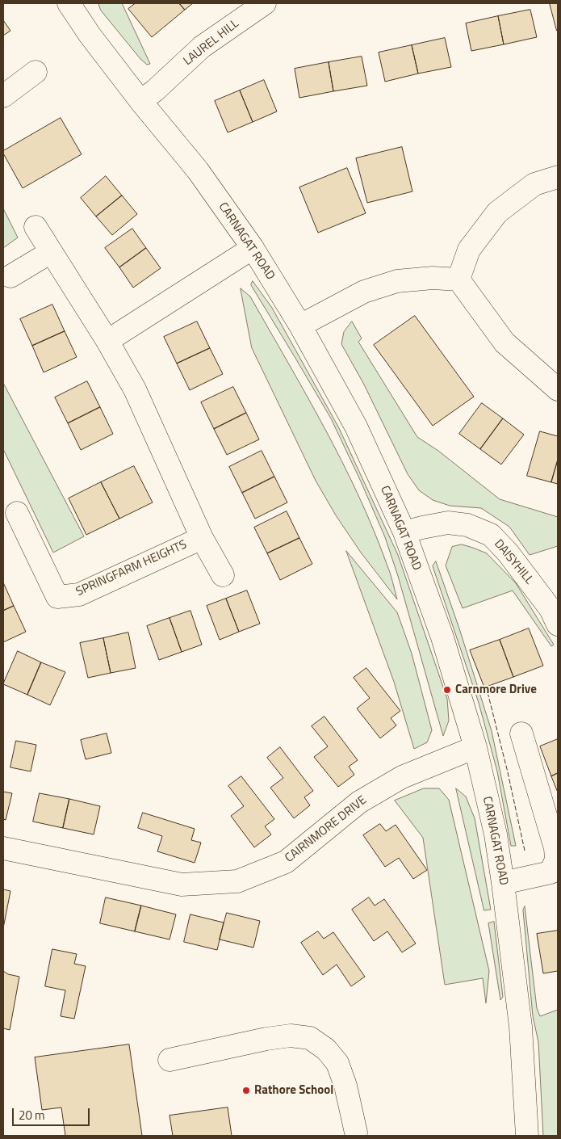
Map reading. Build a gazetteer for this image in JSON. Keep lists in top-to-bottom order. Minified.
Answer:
{"streets":{"street":["LAUREL HILL","CARNAGAT ROAD","DAISYHILL","SPRINGFARM HEIGHTS","CAIRNMORE DRIVE"]},"crossings":[["LAUREL HILL","CARNAGAT ROAD"],["CARNAGAT ROAD","DAISYHILL"],["CARNAGAT ROAD","CAIRNMORE DRIVE"]],"places":["Carnmore Drive","Rathore School"],"scale_bar":"20 m"}
